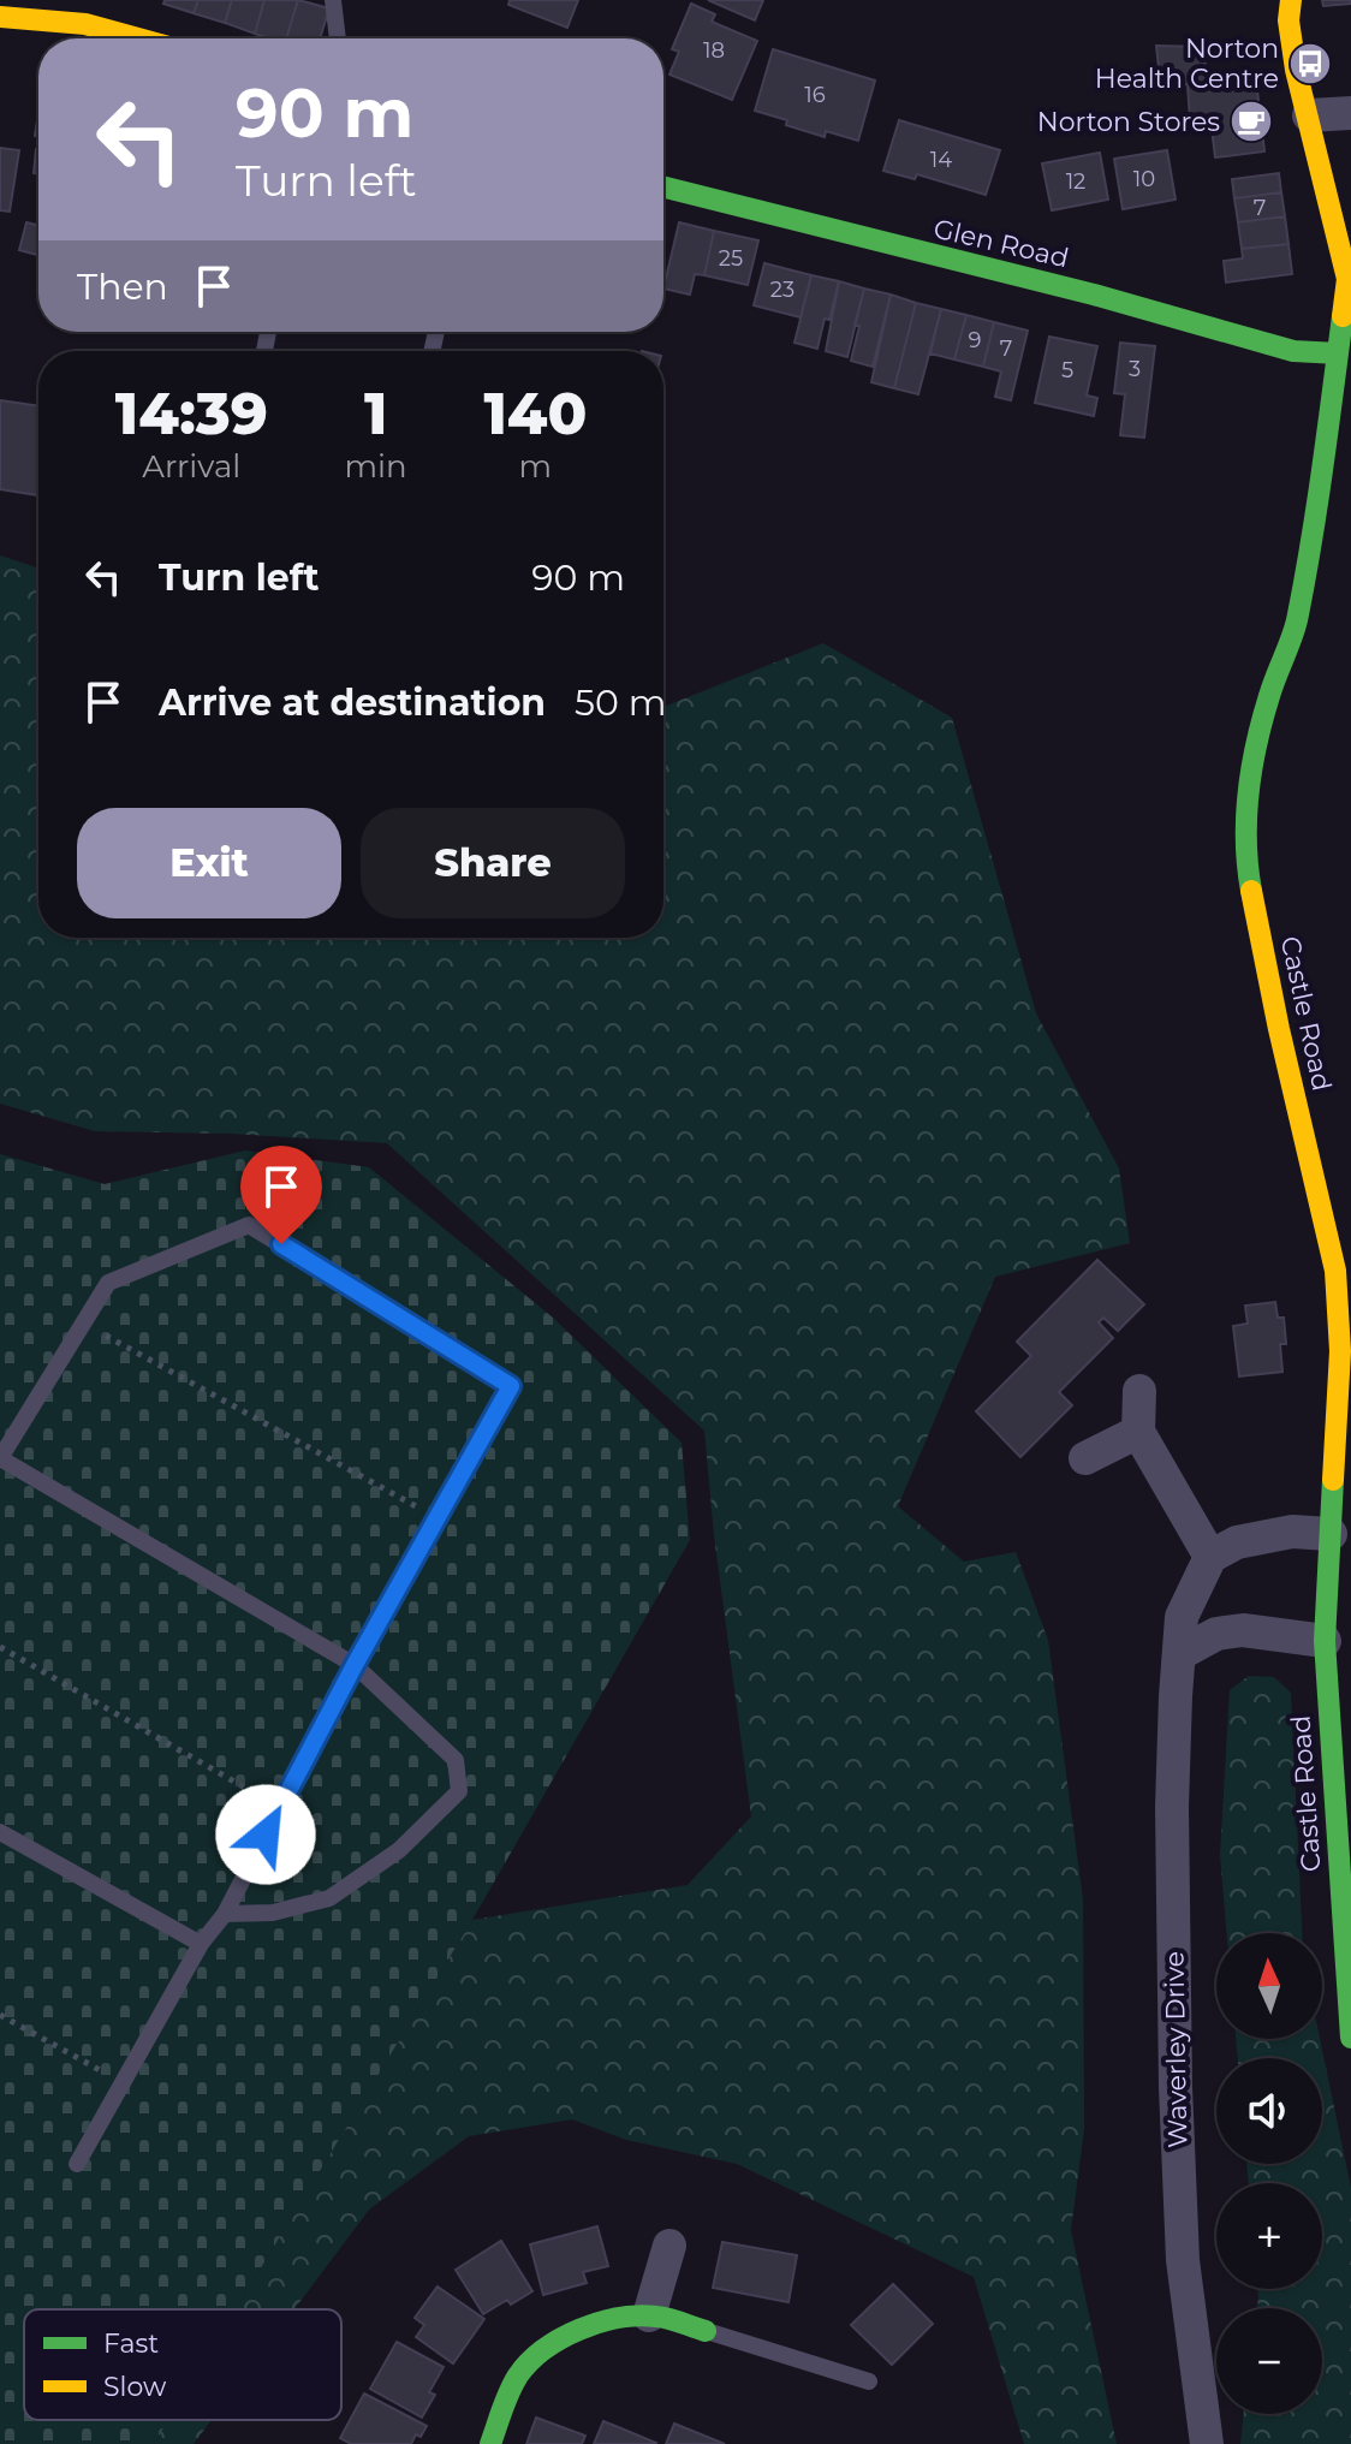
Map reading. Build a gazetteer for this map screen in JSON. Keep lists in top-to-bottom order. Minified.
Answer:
{"streets":{"street":["Glen Road","Castle Road","Waverley Drive"]},"crossings":[["Glen Road","Castle Road"],["Castle Road","Waverley Drive"]],"places":{"bus stop":["Norton Health Centre"],"cafe":["Norton Stores"]},"house_numbers":["18","16","14","10","12","7","25","23","9","7","3","5"],"legend":["Fast","Slow"],"north":"top","page":{"turn":["90 m","Turn left"],"then":"Then","eta":["14:39","Arrival","1","min","140","m"],"list":[{"name":"Turn left","value":"90 m"},{"name":"Arrive at destination","value":"50 m"}],"buttons":["Exit","Share"],"map_buttons":["+","−"]}}
